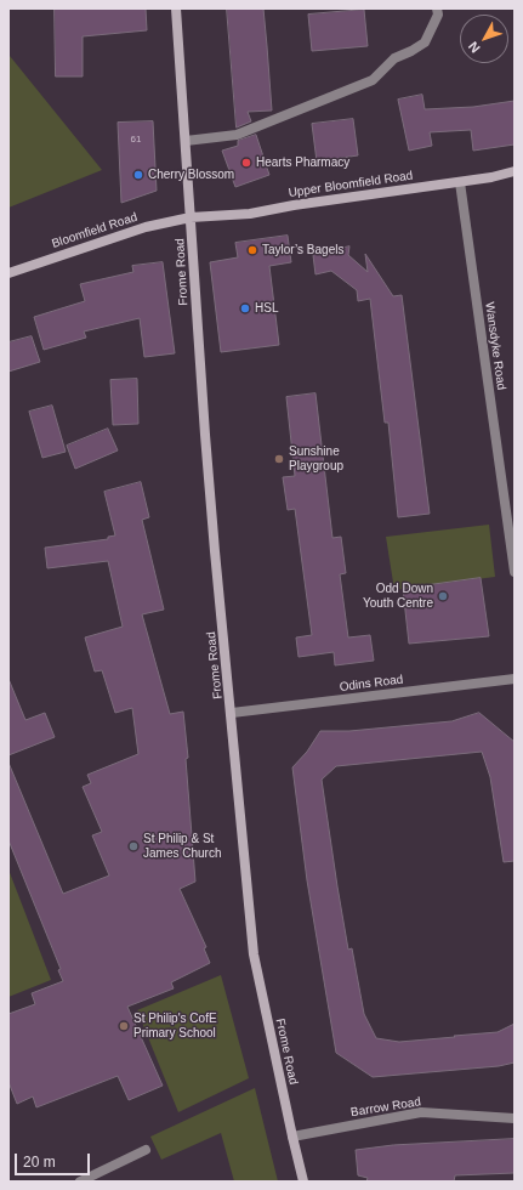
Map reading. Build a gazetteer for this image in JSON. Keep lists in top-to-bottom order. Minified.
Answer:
{"streets":{"street":["Upper Bloomfield Road","Bloomfield Road","Frome Road","Wansdyke Road","Odins Road","Barrow Road"]},"crossings":[["Upper Bloomfield Road","Bloomfield Road"],["Upper Bloomfield Road","Frome Road"],["Upper Bloomfield Road","Wansdyke Road"],["Bloomfield Road","Frome Road"],["Frome Road","Odins Road"],["Frome Road","Barrow Road"]],"places":["Hearts Pharmacy","Cherry Blossom","Taylor’s Bagels","HSL","Sunshine Playgroup","Odd Down Youth Centre","St Philip & St James Church","St Philip's CofE Primary School"],"house_numbers":["61"],"scale_bar":"20 m","north":"bottom left"}
